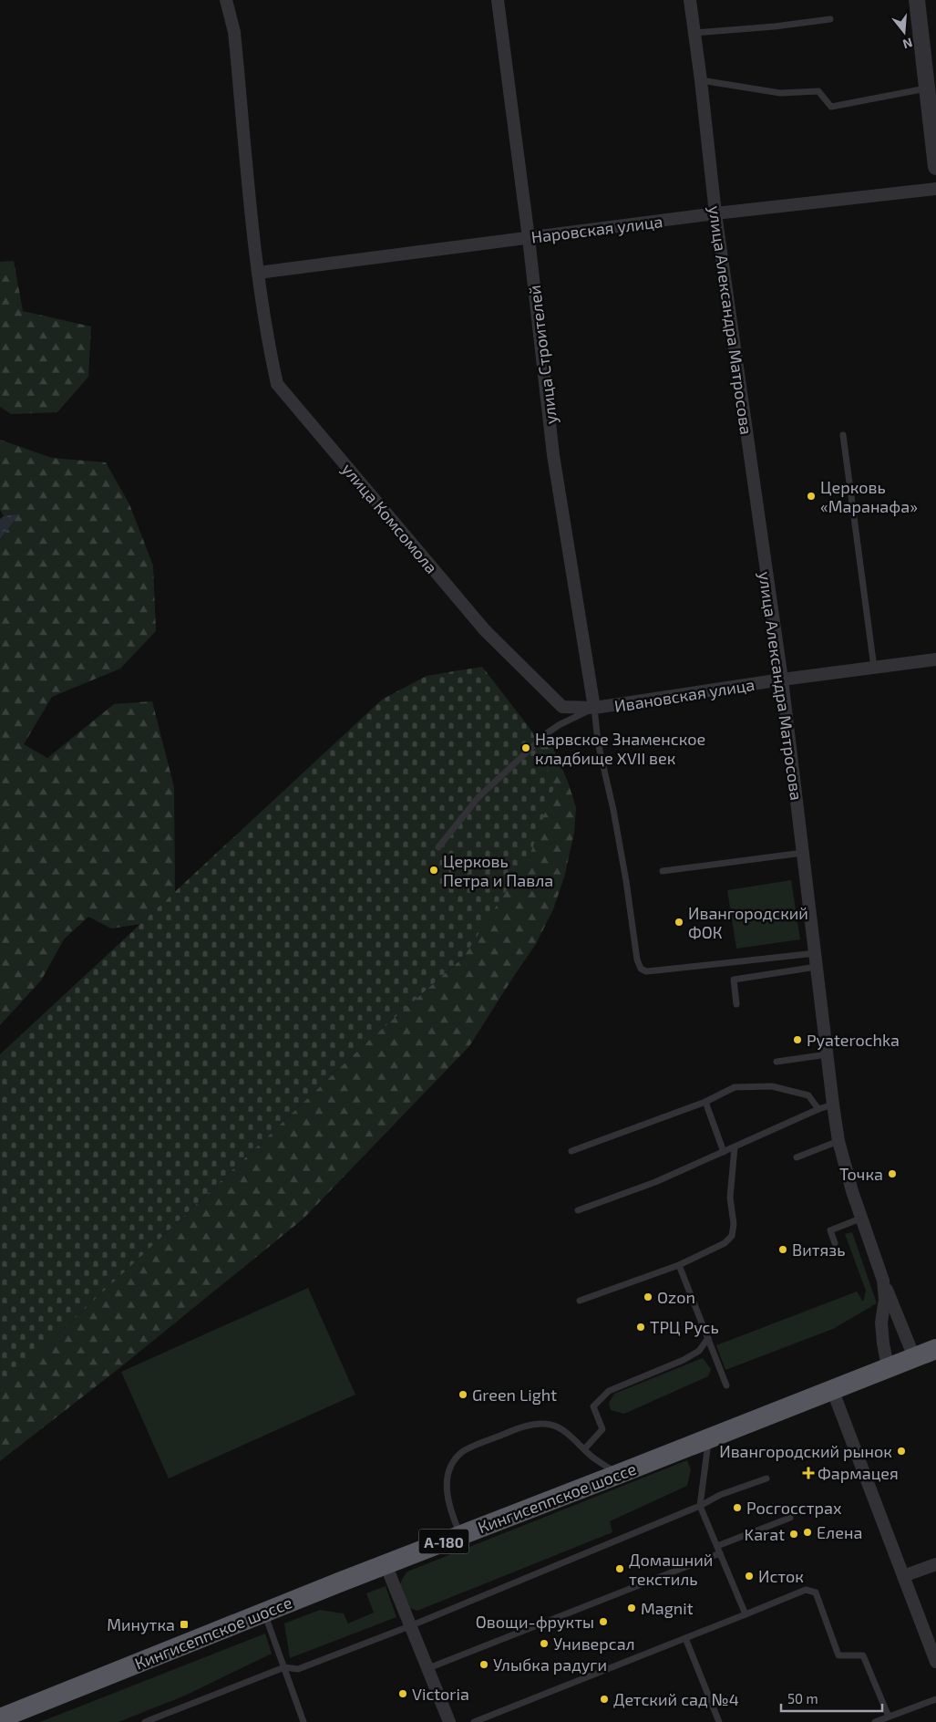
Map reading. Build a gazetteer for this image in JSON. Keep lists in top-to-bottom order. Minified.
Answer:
{"streets":{"highway":["Кингисеппское шоссе","А-180"],"street":["Наровская улица","улица Александра Матросова","улица Строителей","улица Комсомола","Ивановская улица"]},"crossings":[["Наровская улица","улица Александра Матросова"],["Наровская улица","улица Строителей"],["Наровская улица","улица Комсомола"],["улица Александра Матросова","Ивановская улица"],["улица Александра Матросова","Кингисеппское шоссе"],["улица Строителей","улица Комсомола"],["улица Строителей","Ивановская улица"],["улица Комсомола","Ивановская улица"]],"places":{"other":["Церковь «Маранафа»","Нарвское Знаменское кладбище XVII век","Церковь Петра и Павла","Ивангородский ФОК","Pyaterochka","Точка","Витязь","Ozon","ТРЦ Русь","Green Light","Ивангородский рынок","Росгосстрах","Елена","Karat","Домашний текстиль","Исток","Magnit","Овощи-фрукты","Универсал","Улыбка радуги","Victoria","Детский сад №4"],"health":["Фармацея"],"transit":["Минутка"]},"scale_bar":"50 m","north":"bottom"}
